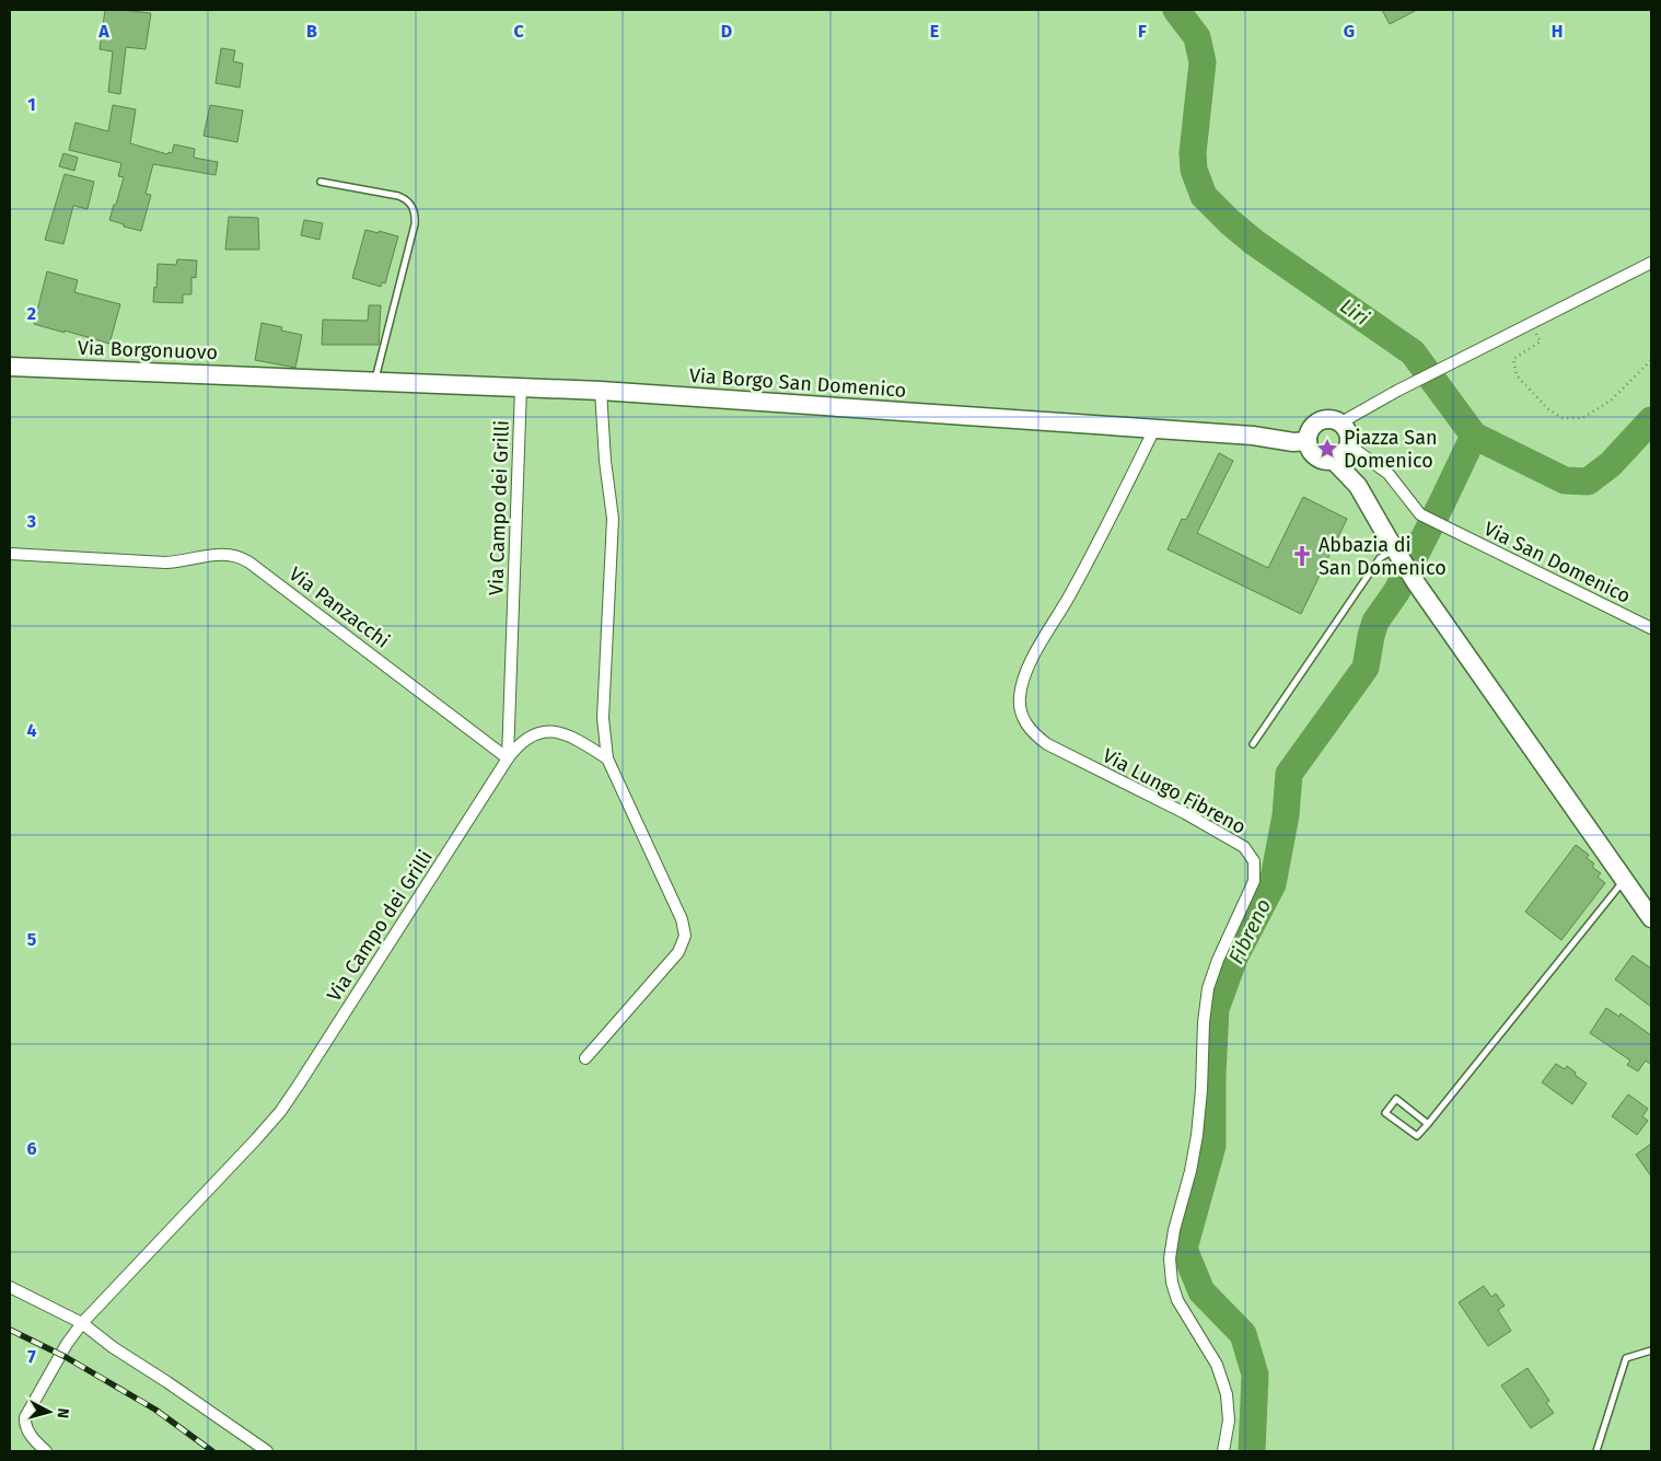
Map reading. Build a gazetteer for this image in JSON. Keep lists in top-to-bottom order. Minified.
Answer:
{"streets":{"main road":["Via Borgonuovo","Via Borgo San Domenico"],"street":["Via Campo dei Grilli","Via San Domenico","Via Panzacchi","Via Lungo Fibreno"]},"crossings":[["Via Borgonuovo","Via Borgo San Domenico"],["Via Borgo San Domenico","Via Campo dei Grilli"],["Via Borgo San Domenico","Via San Domenico"],["Via Borgo San Domenico","Via Lungo Fibreno"],["Via Campo dei Grilli","Via Panzacchi"]],"water":["Liri","Fibreno"],"places":{"place":["Piazza San Domenico"],"church":["Abbazia di San Domenico"]},"north":"right","grid":{"columns":["A","B","C","D","E","F","G","H"],"rows":["1","2","3","4","5","6","7"]}}
